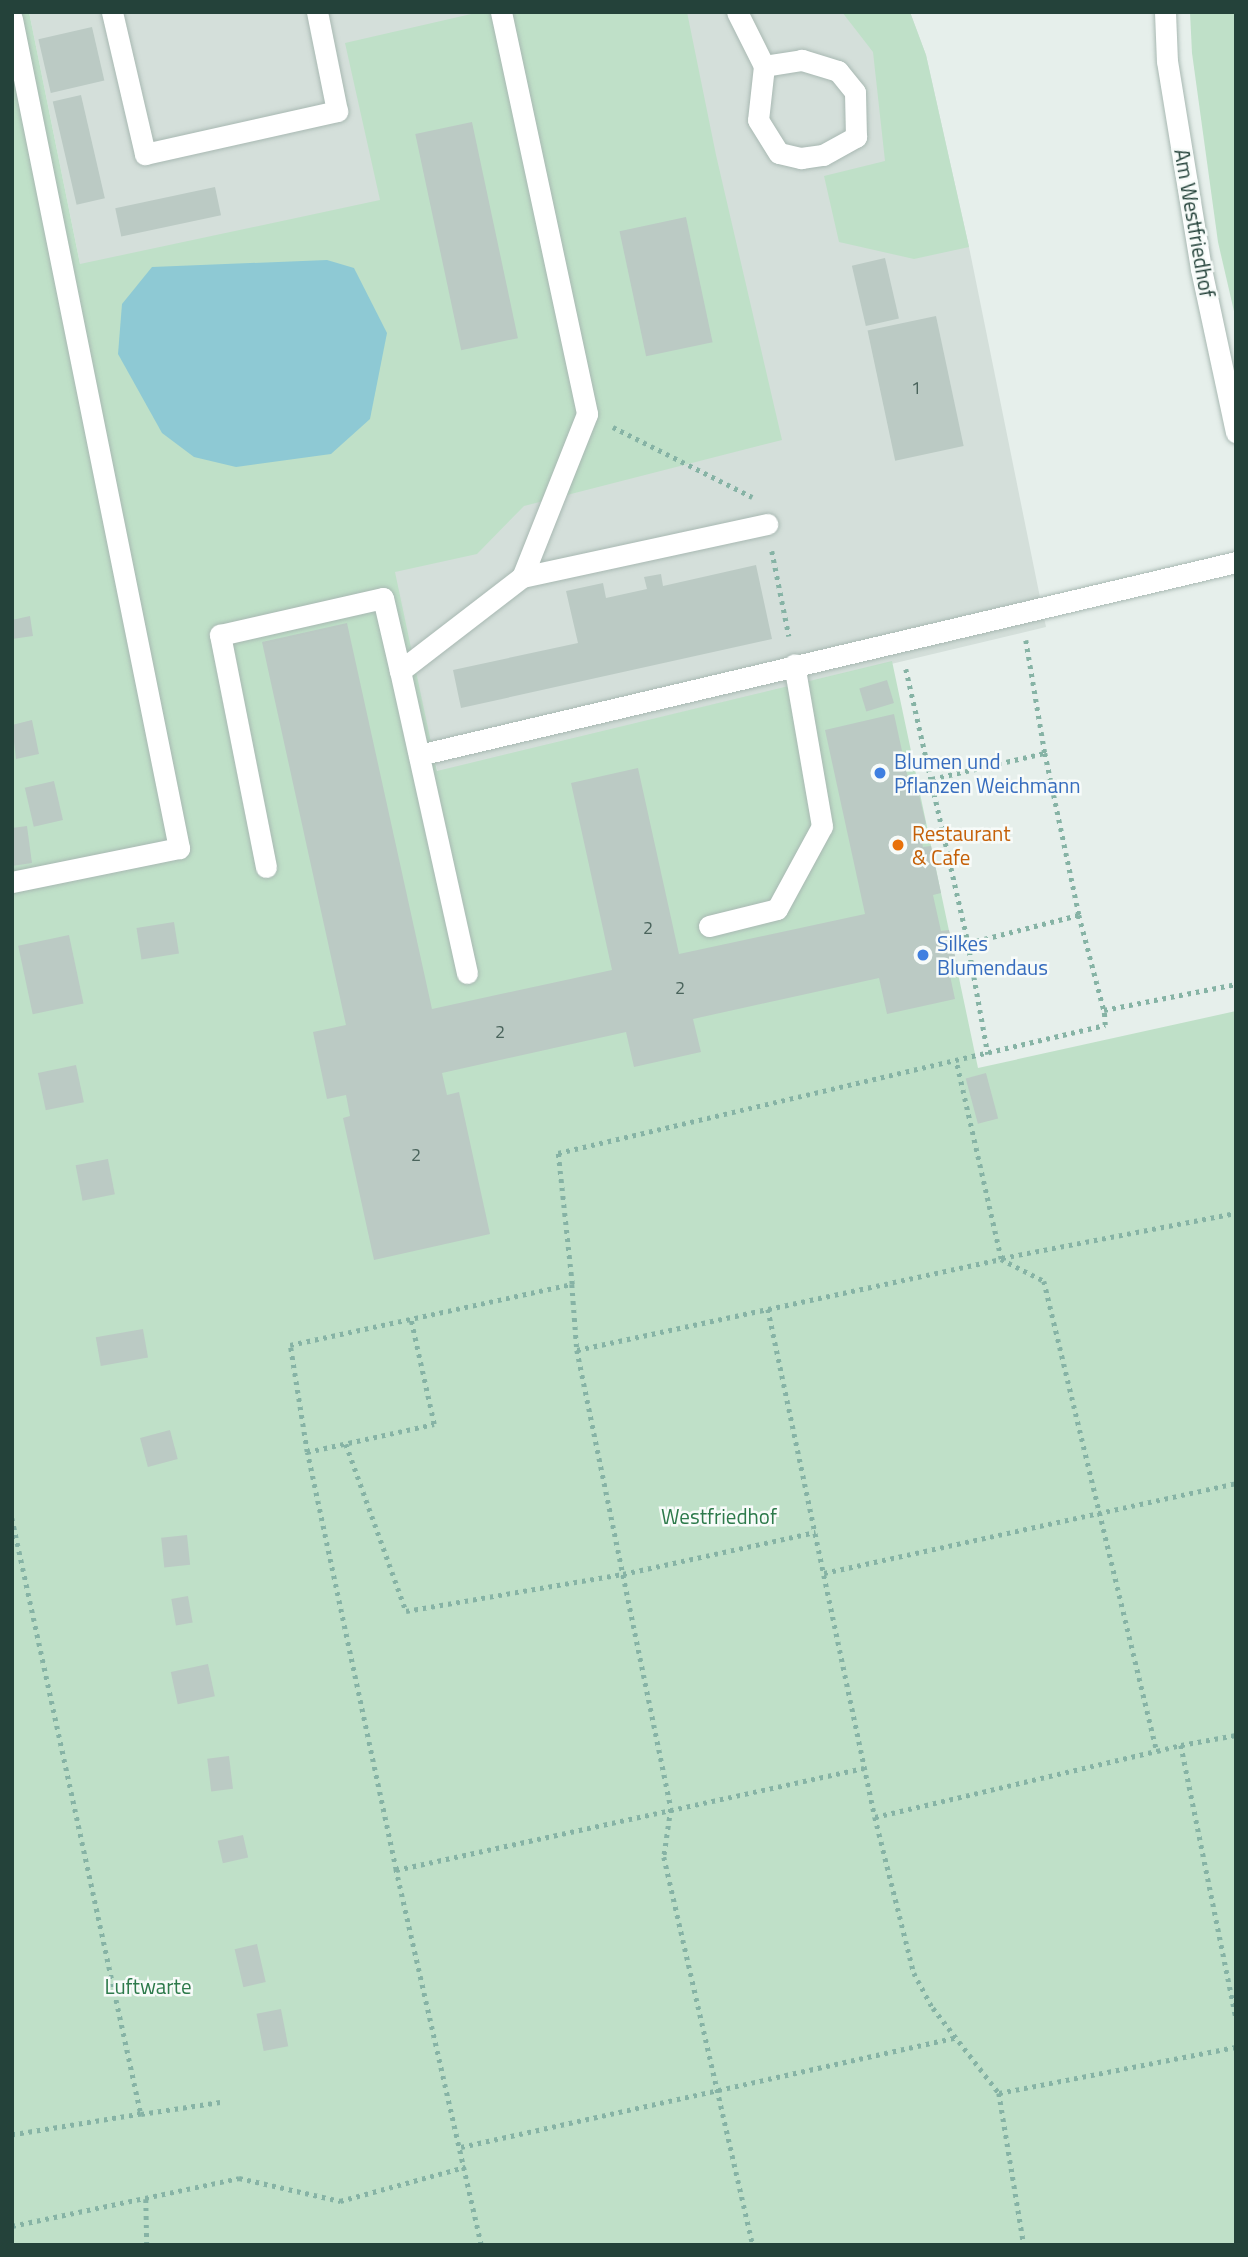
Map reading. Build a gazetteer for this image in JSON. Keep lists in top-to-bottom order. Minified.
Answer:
{"streets":{"street":["Am Westfriedhof"]},"parks":["Westfriedhof","Luftwarte"],"places":["Blumen und Pflanzen Weichmann","Restaurant & Cafe","Silkes Blumendaus"],"house_numbers":["1","2","2","2","2"]}
